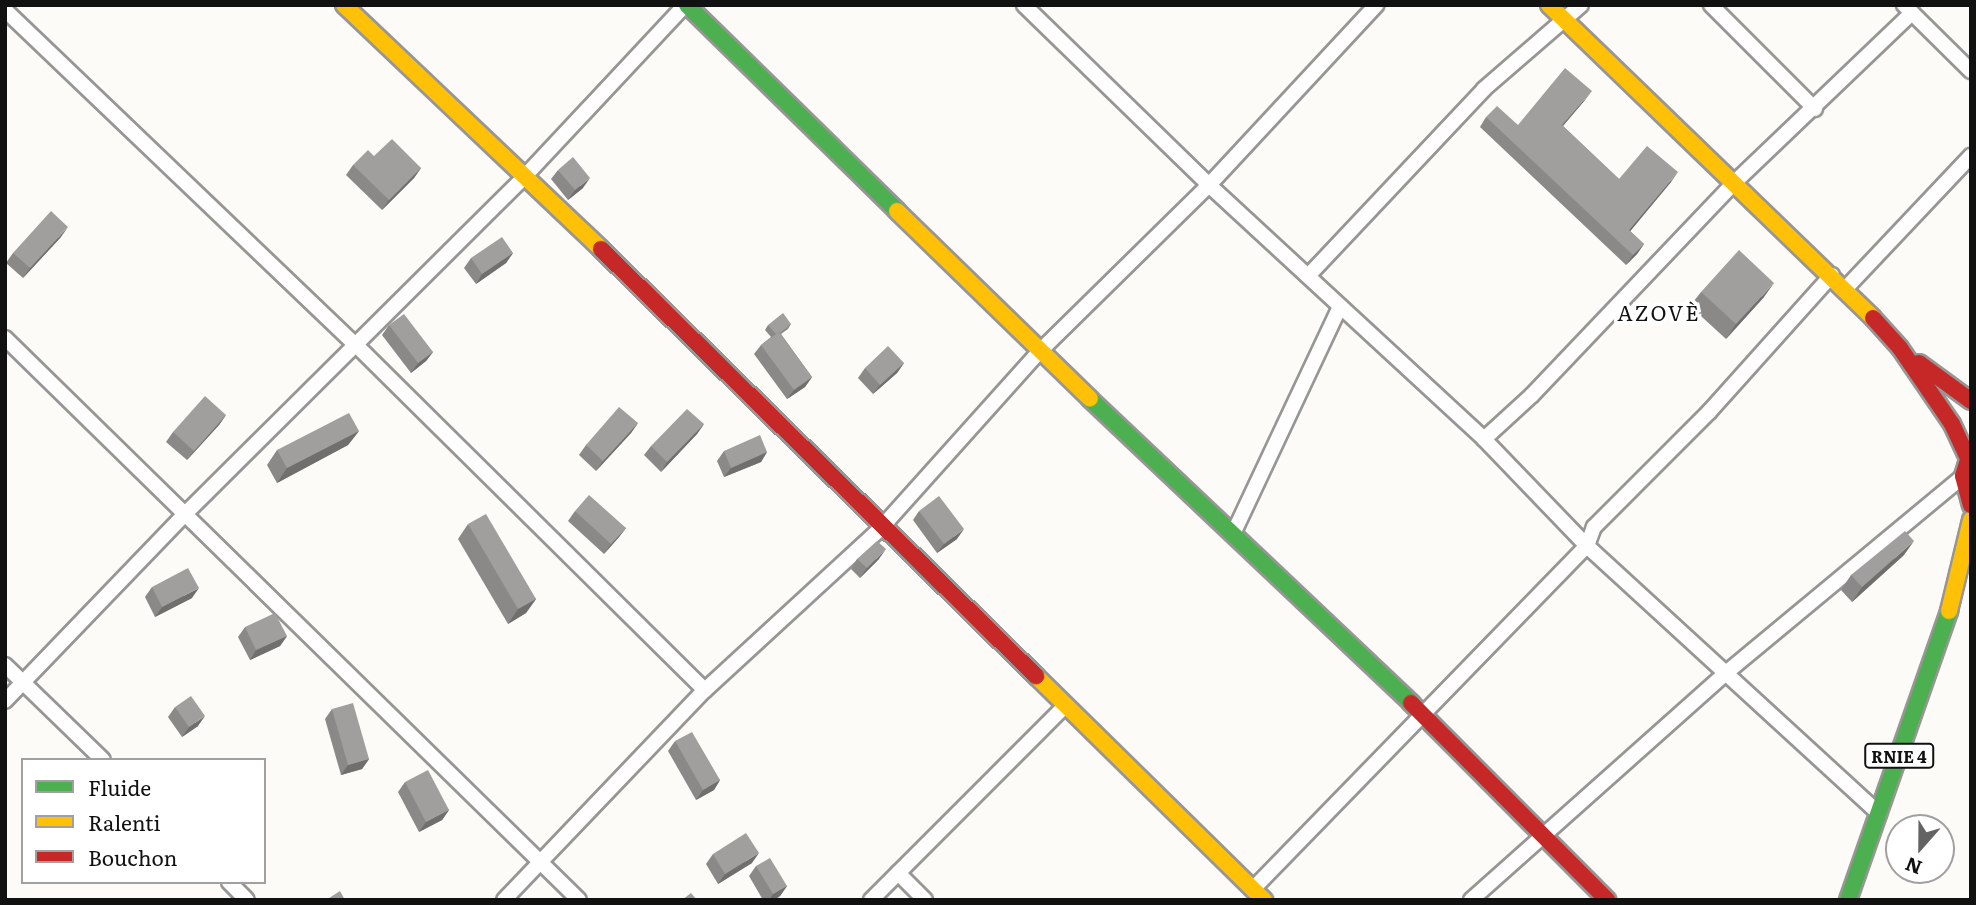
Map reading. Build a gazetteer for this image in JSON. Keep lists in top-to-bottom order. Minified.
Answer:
{"streets":{"street":["RNIE 4"]},"districts":["AZOVÈ"],"legend":["Fluide","Ralenti","Bouchon"],"north":"bottom"}
